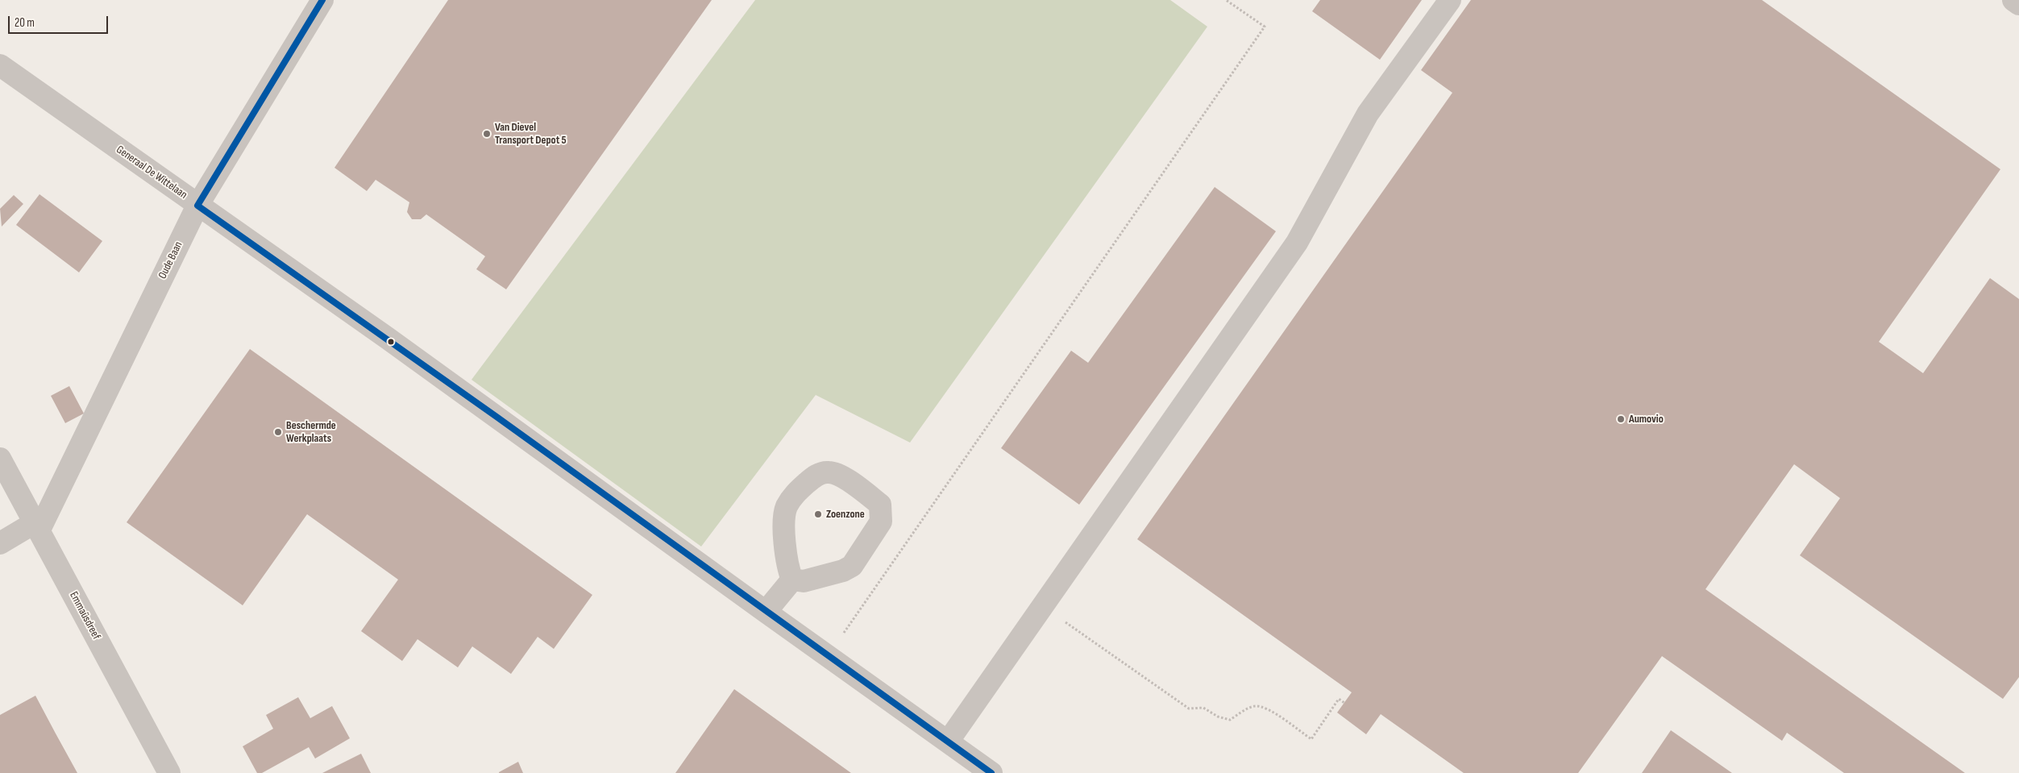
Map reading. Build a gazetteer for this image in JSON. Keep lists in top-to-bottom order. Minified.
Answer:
{"streets":{"street":["Generaal De Wittelaan","Oude Baan","Emmaüsdreef"]},"crossings":[["Generaal De Wittelaan","Oude Baan"],["Oude Baan","Emmaüsdreef"]],"places":["Van Dievel Transport Depot 5","Aumovio","Beschermde Werkplaats","Zoenzone"],"scale_bar":"20 m"}
